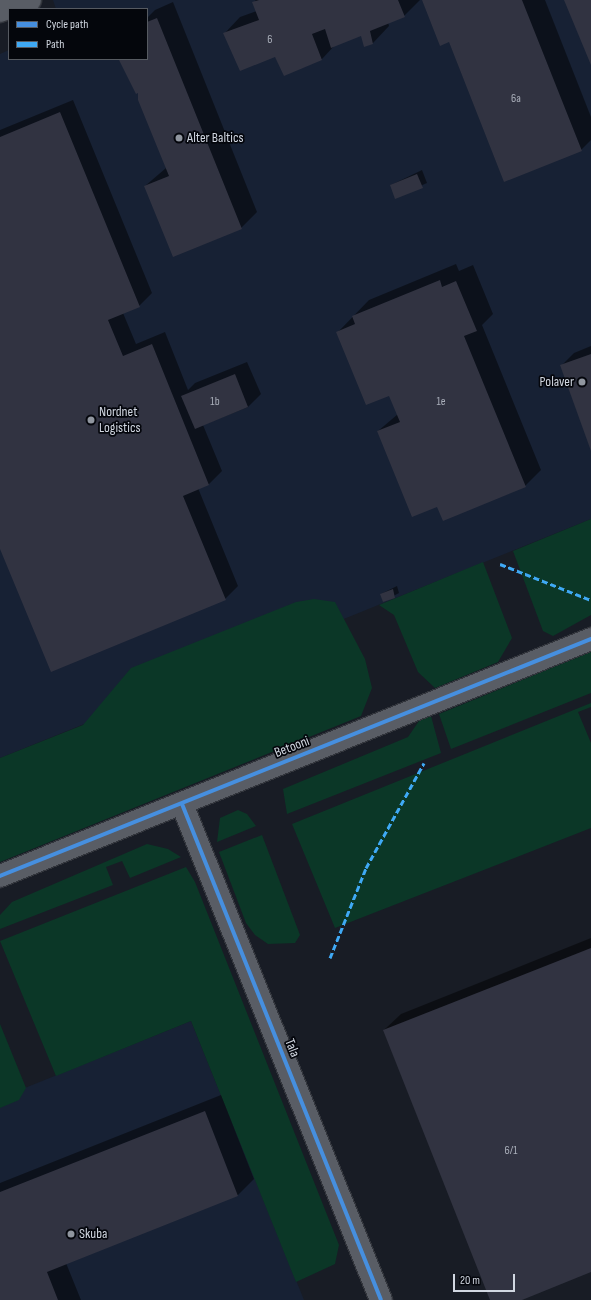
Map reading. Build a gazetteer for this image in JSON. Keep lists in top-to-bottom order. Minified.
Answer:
{"streets":{"street":["Betooni","Tala"]},"crossings":[["Betooni","Tala"]],"places":["Alter Baltics","Polaver","Nordnet Logistics","Skuba"],"house_numbers":["6","6a","1b","1e","6/1"],"legend":["Cycle path","Path"],"scale_bar":"20 m"}
